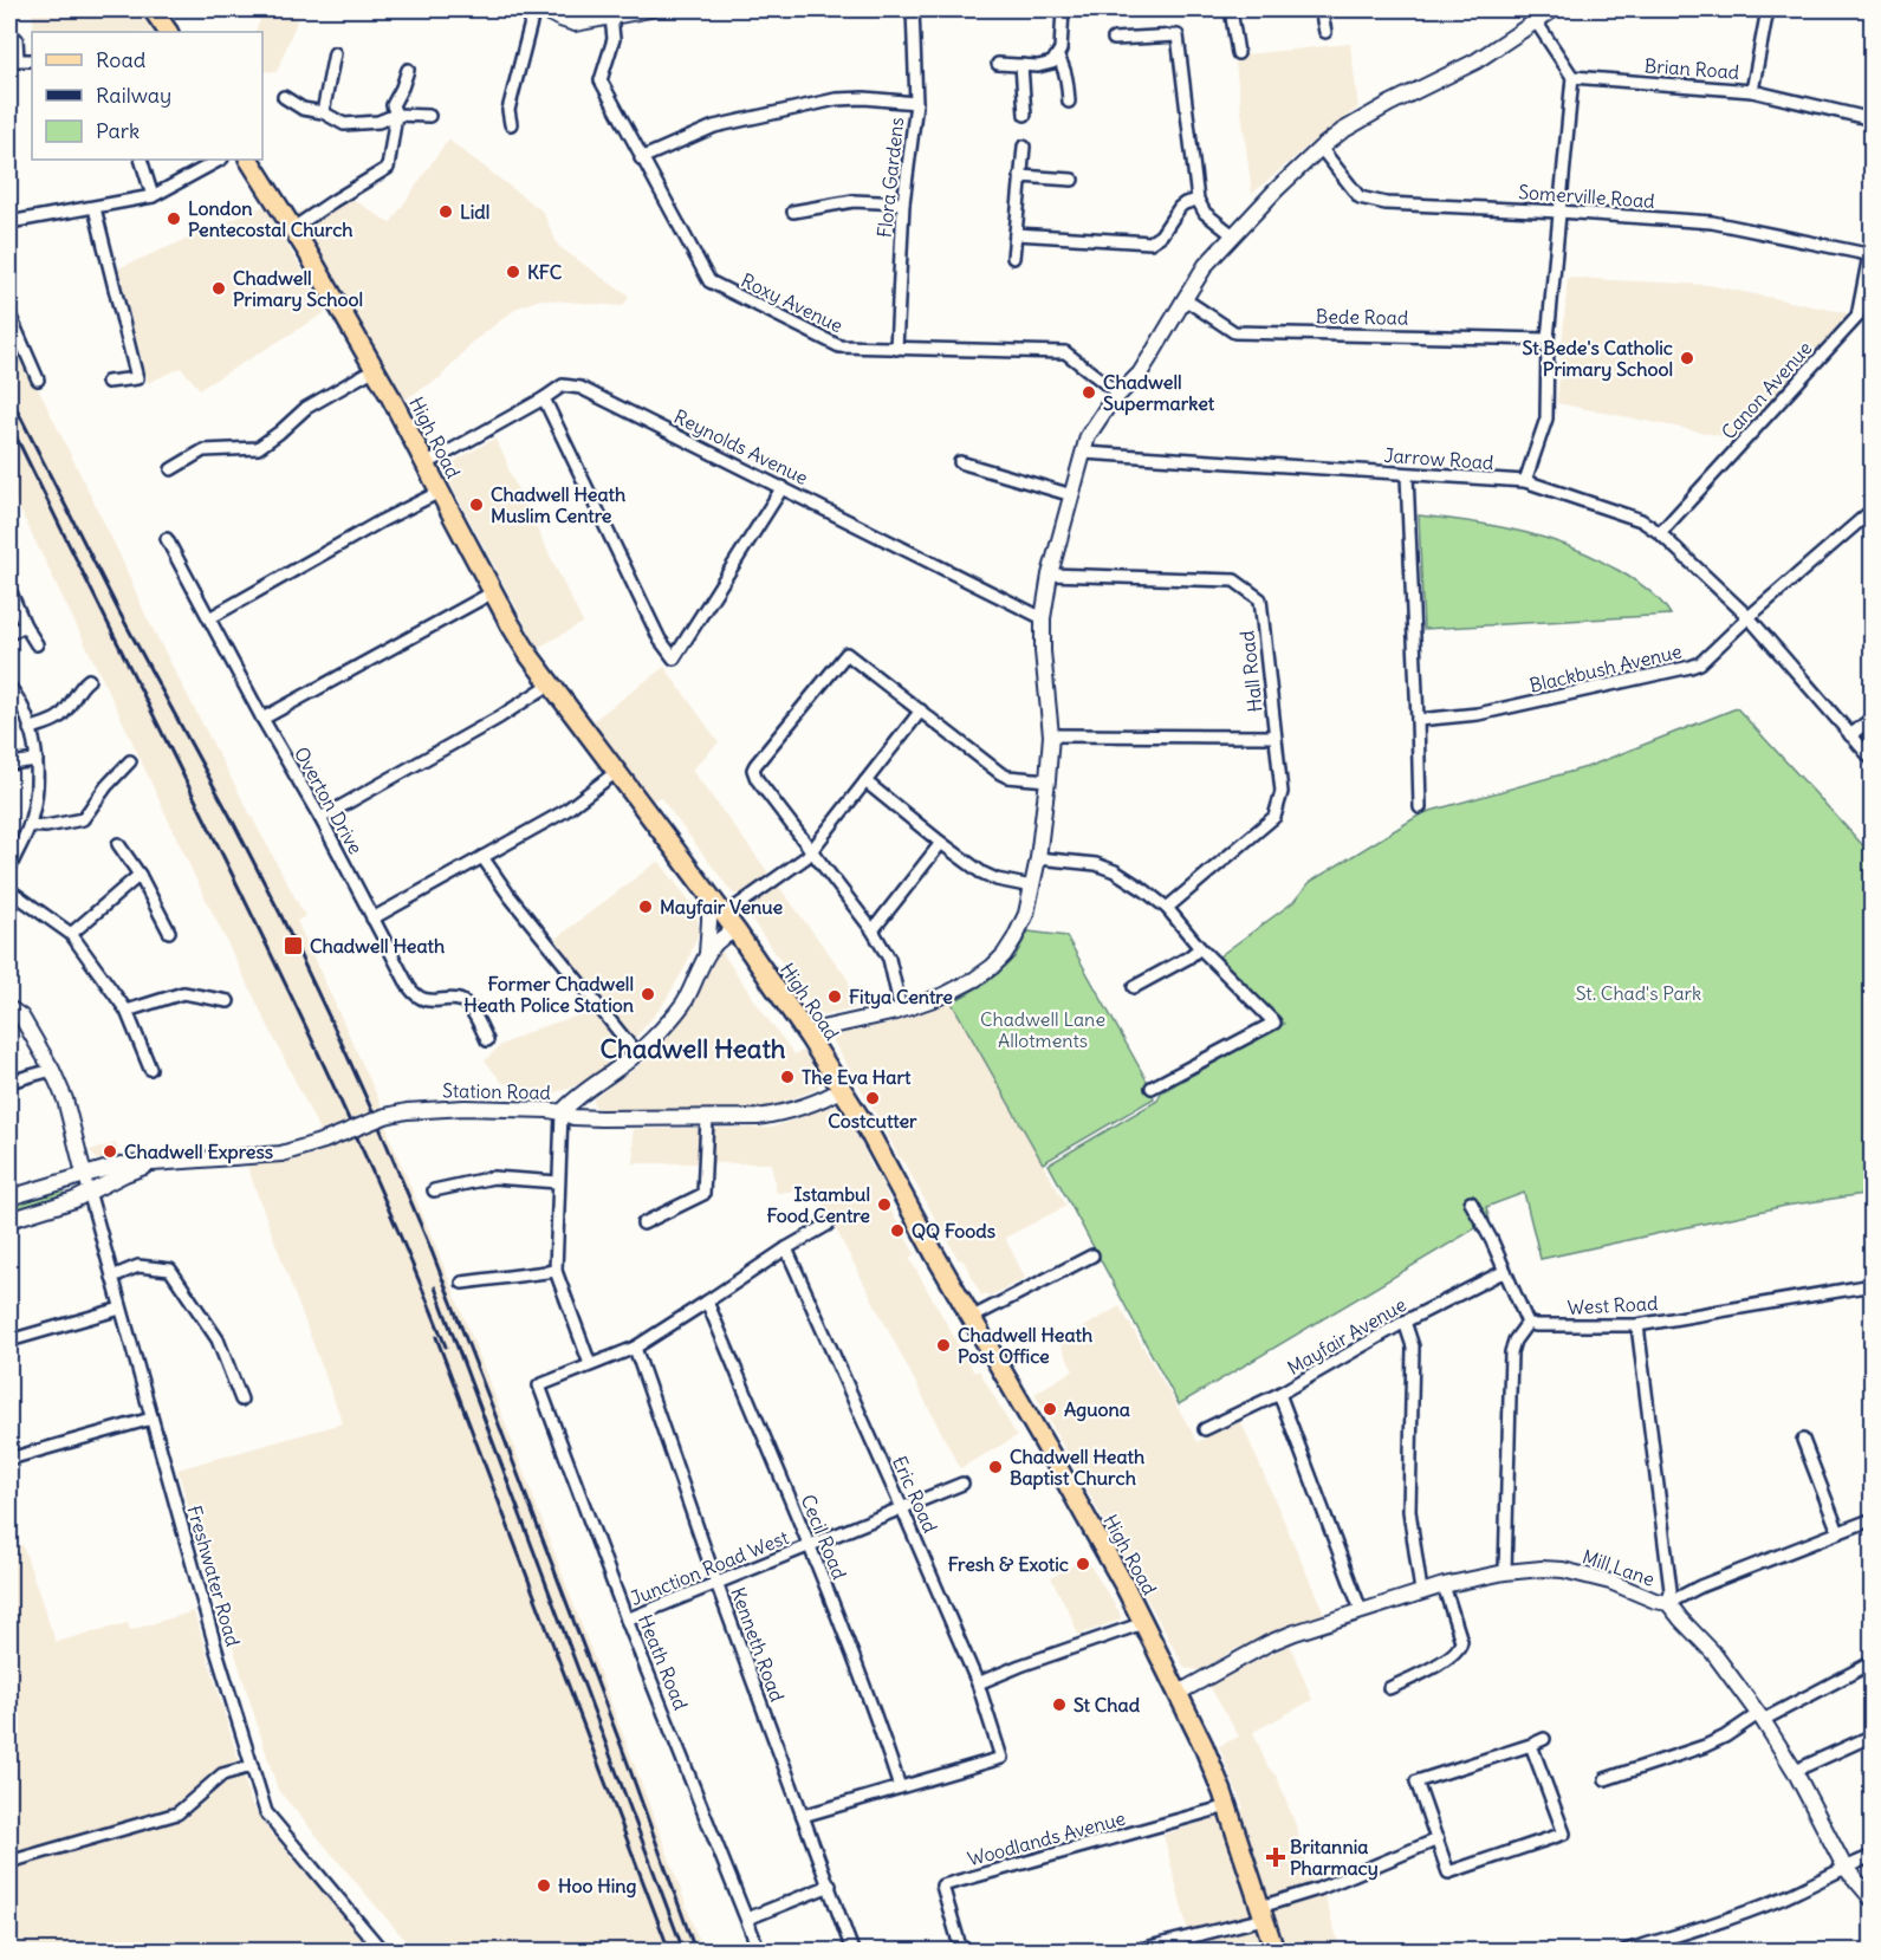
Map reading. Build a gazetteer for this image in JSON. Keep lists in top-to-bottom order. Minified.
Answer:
{"streets":{"main road":["High Road"],"street":["Brian Road","Flora Gardens","Somerville Road","Roxy Avenue","Bede Road","Canon Avenue","Reynolds Avenue","Jarrow Road","Blackbush Avenue","Hall Road","Overton Drive","Station Road","West Road","Mayfair Avenue","Eric Road","Cecil Road","Junction Road West","Mill Lane","Freshwater Road","Kenneth Road","Heath Road","Woodlands Avenue"]},"crossings":[["Flora Gardens","Roxy Avenue"],["Somerville Road","Canon Avenue"],["Canon Avenue","Jarrow Road"],["High Road","Reynolds Avenue"],["High Road","Station Road"],["High Road","Mill Lane"],["High Road","Woodlands Avenue"],["Jarrow Road","Blackbush Avenue"],["Station Road","Freshwater Road"],["Eric Road","Cecil Road"],["Eric Road","Junction Road West"],["Cecil Road","Junction Road West"],["Junction Road West","Kenneth Road"],["Junction Road West","Heath Road"]],"districts":["Chadwell Heath"],"parks":["St. Chad's Park","Chadwell Lane Allotments"],"places":{"other":["Lidl","London Pentecostal Church","KFC","Chadwell Primary School","St Bede's Catholic Primary School","Chadwell Supermarket","Chadwell Heath Muslim Centre","Mayfair Venue","Former Chadwell Heath Police Station","Fitya Centre","The Eva Hart","Costcutter","Chadwell Express","Istambul Food Centre","QQ Foods","Chadwell Heath Post Office","Aguona","Chadwell Heath Baptist Church","Fresh & Exotic","St Chad","Hoo Hing"],"transit":["Chadwell Heath"],"health":["Britannia Pharmacy"]},"legend":["Road","Railway","Park"]}
